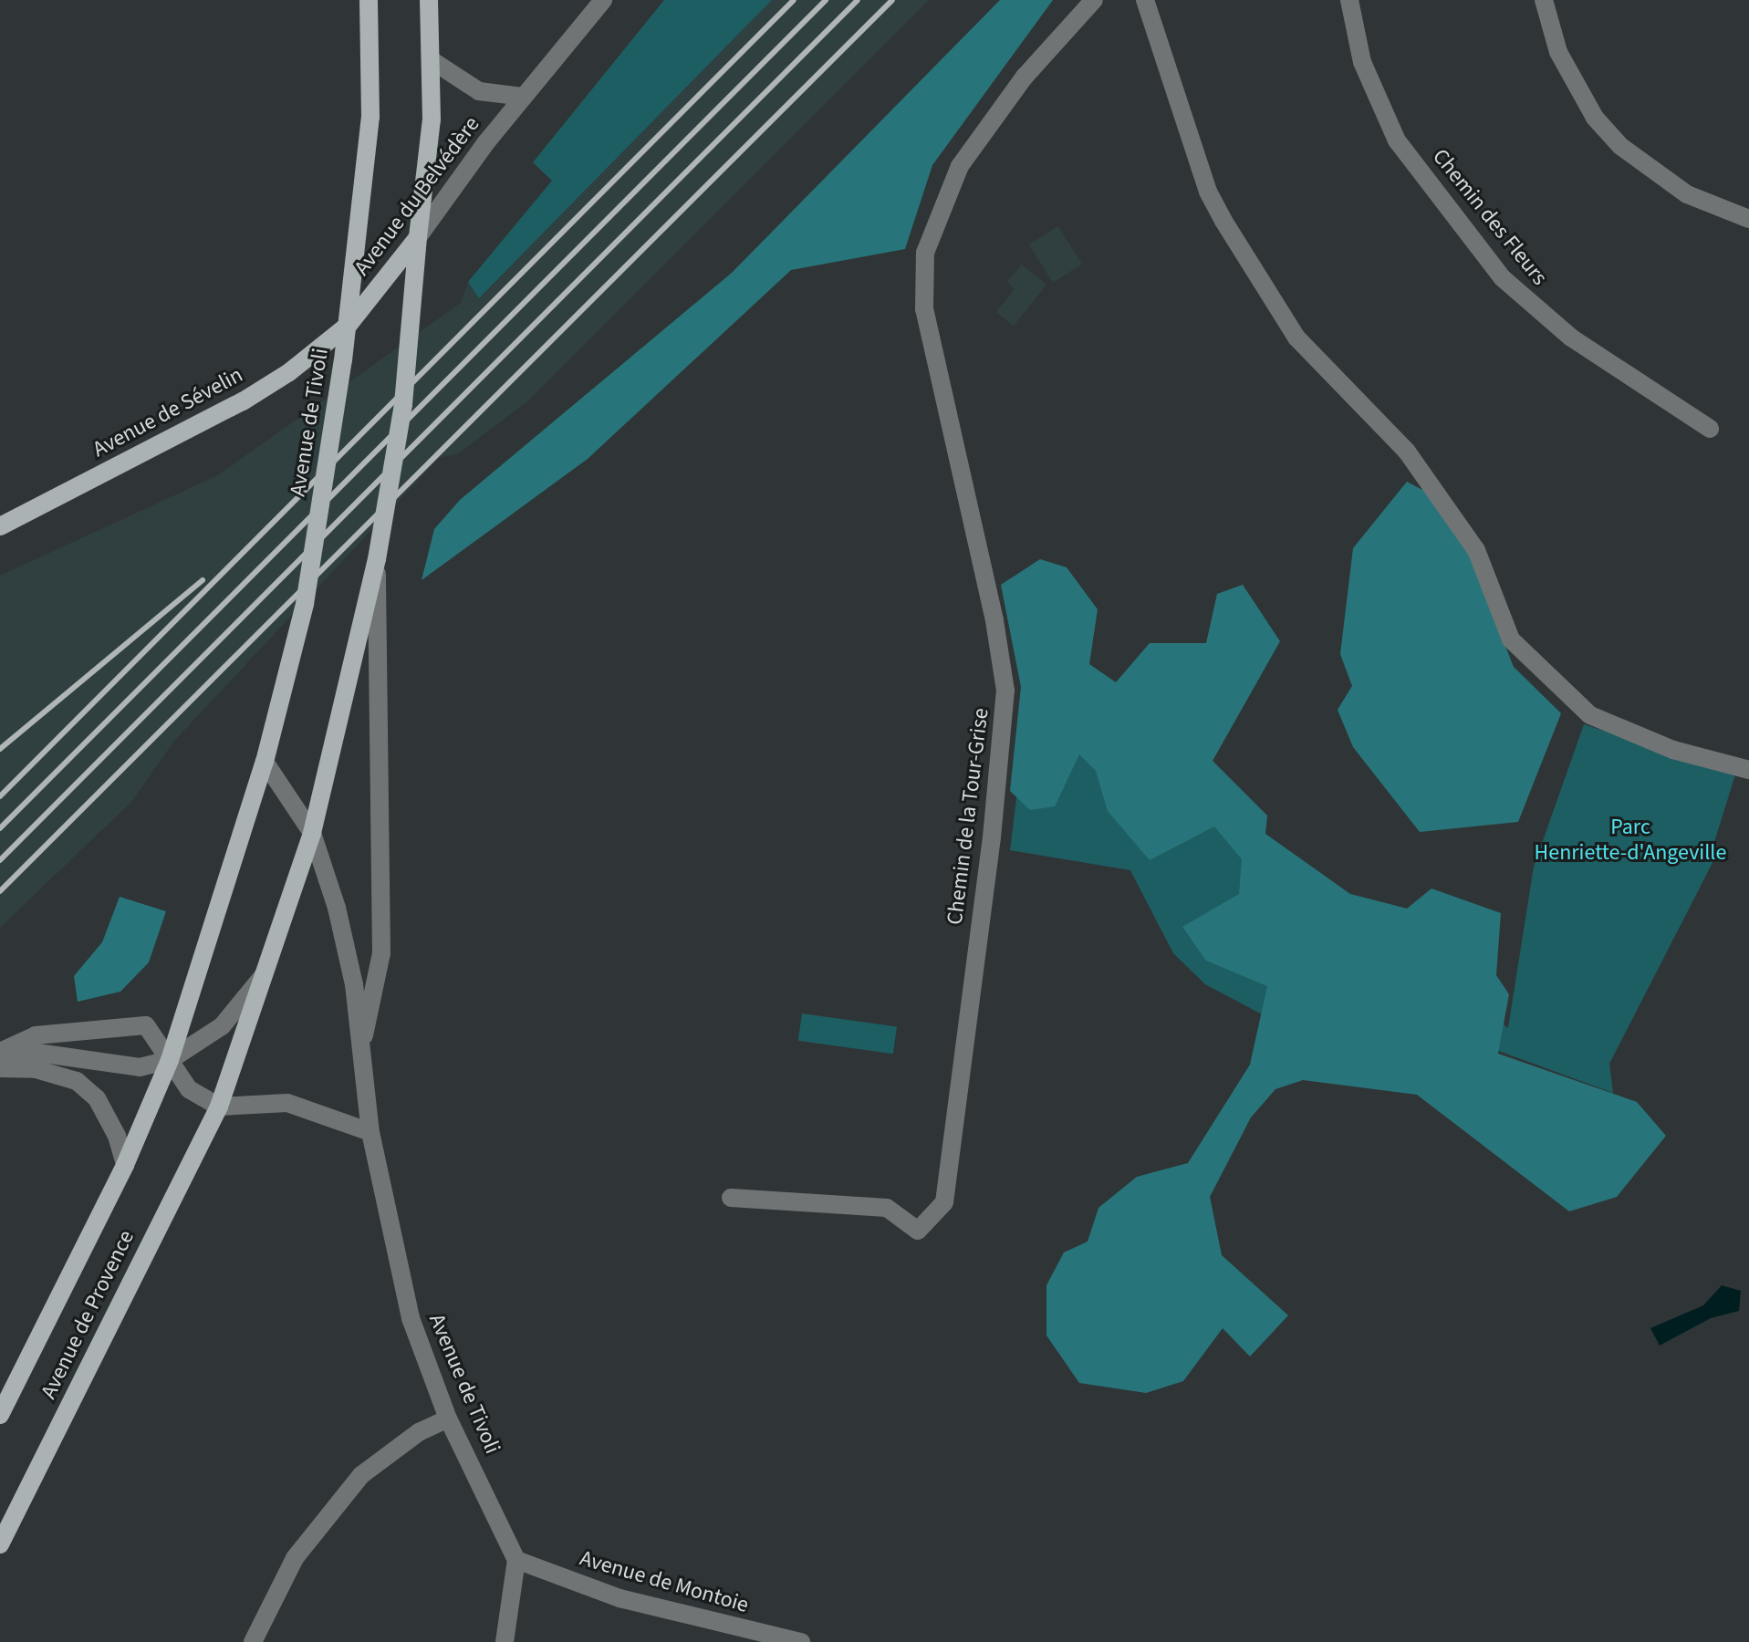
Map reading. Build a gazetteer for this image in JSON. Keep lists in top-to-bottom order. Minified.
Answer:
{"streets":{"main road":["Avenue du Belvédère","Avenue de Sévelin","Avenue de Tivoli","Avenue de Provence"],"street":["Chemin des Fleurs","Chemin de la Tour-Grise","Avenue de Montoie"]},"crossings":[["Avenue du Belvédère","Avenue de Sévelin"],["Avenue du Belvédère","Avenue de Tivoli"],["Avenue de Sévelin","Avenue de Tivoli"],["Avenue de Tivoli","Avenue de Provence"],["Avenue de Tivoli","Avenue de Montoie"]],"parks":["Parc Henriette-d'Angeville"]}
